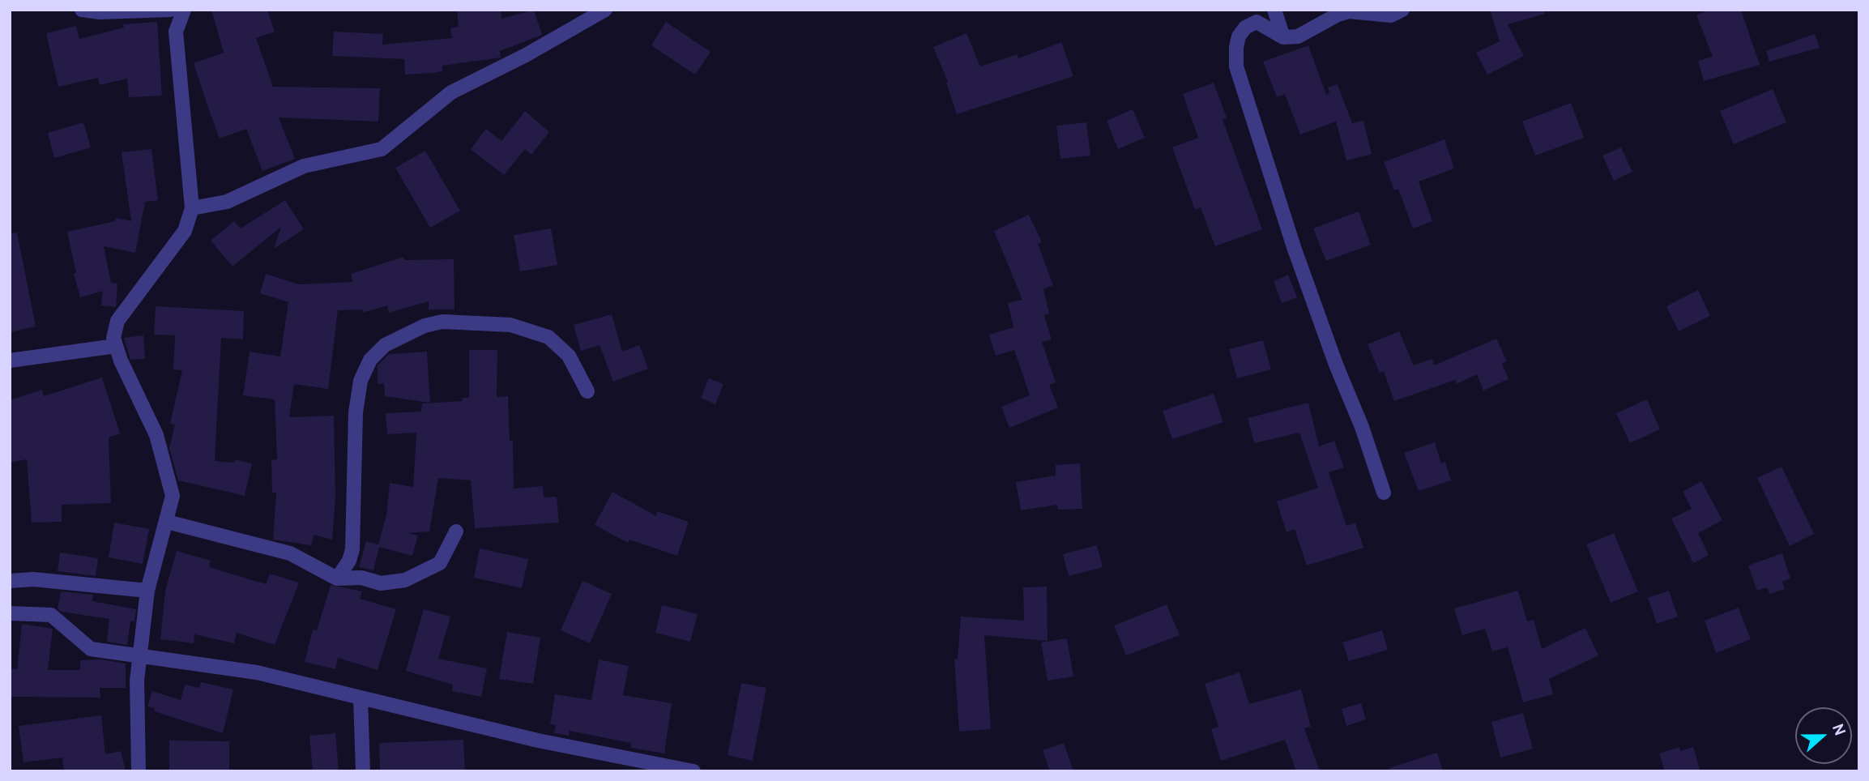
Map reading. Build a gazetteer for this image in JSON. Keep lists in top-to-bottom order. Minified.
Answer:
{"north":"right"}
